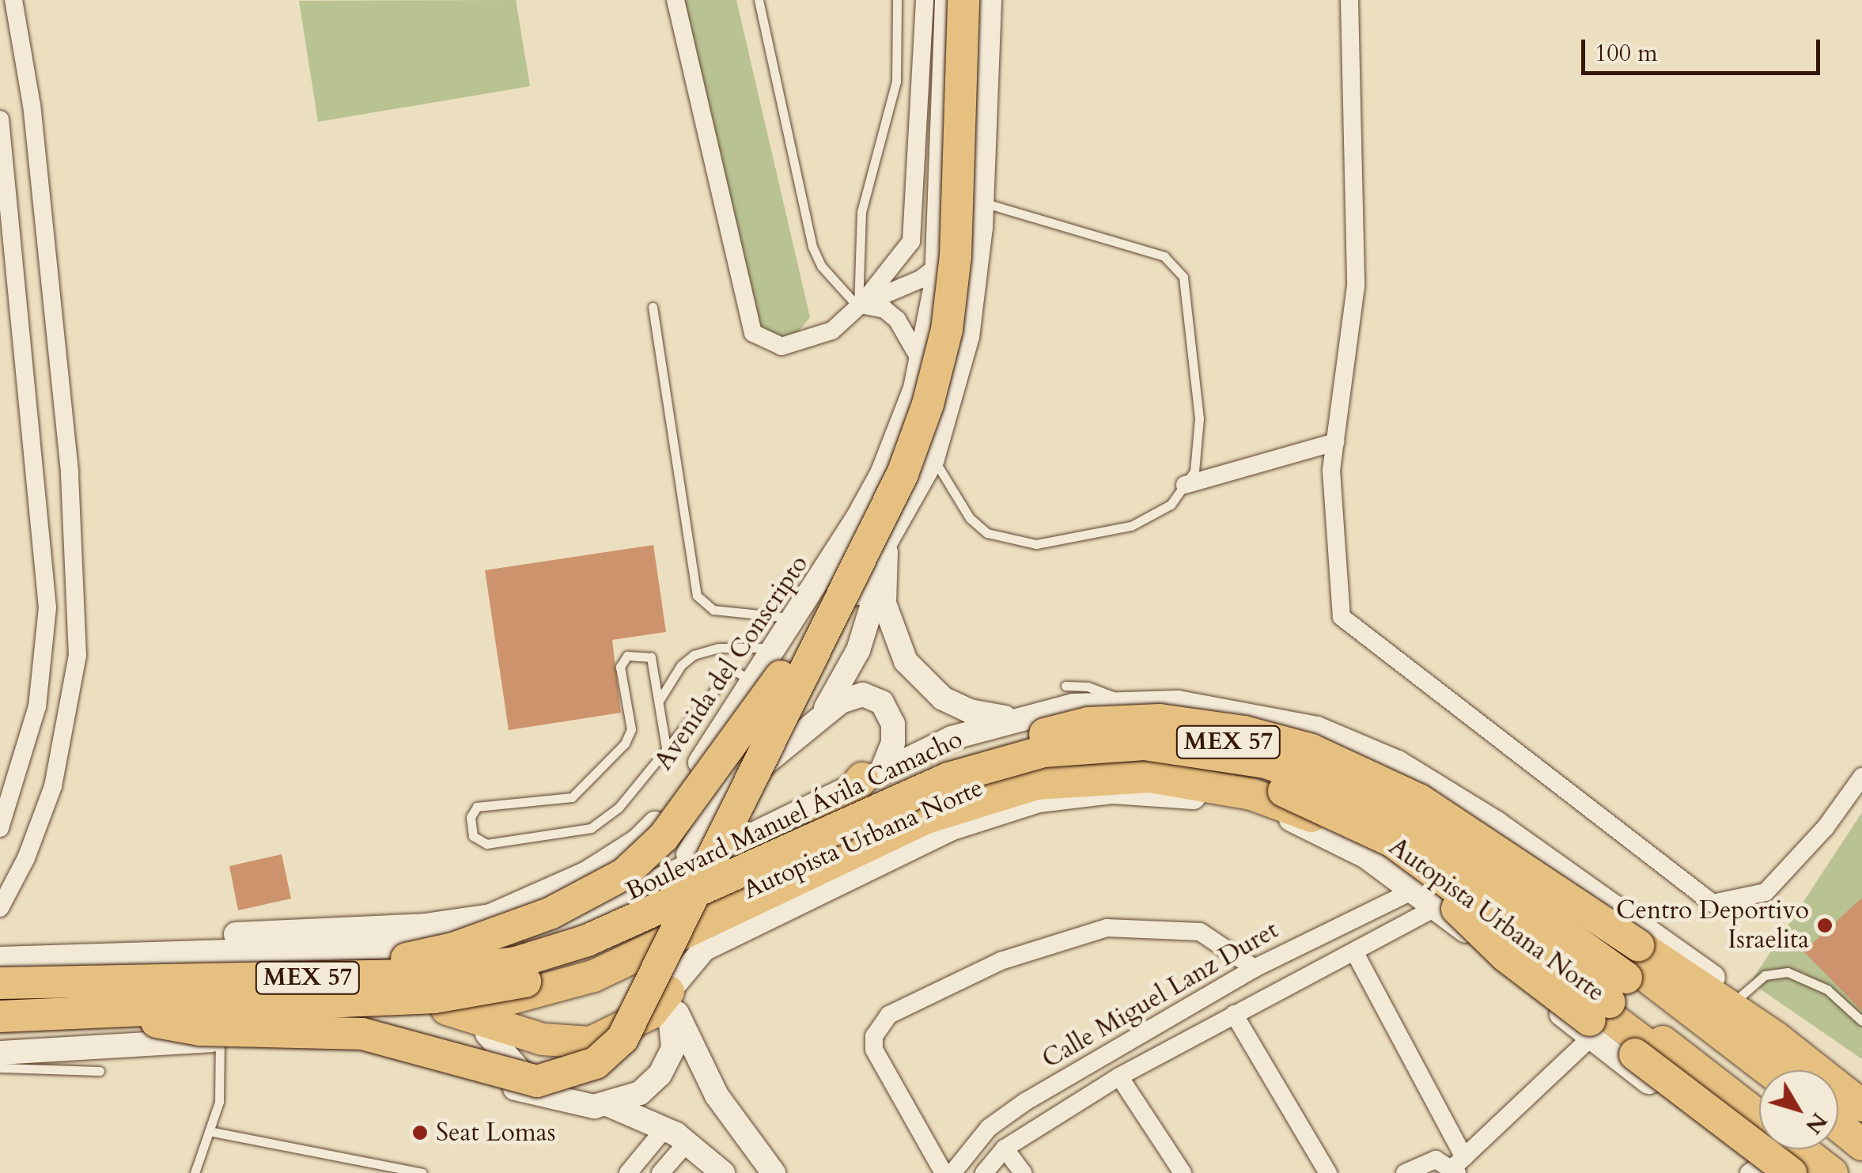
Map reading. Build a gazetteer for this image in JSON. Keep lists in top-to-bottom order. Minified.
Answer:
{"streets":{"highway":["MEX 57","Boulevard Manuel Ávila Camacho","Autopista Urbana Norte"],"main road":["Avenida del Conscripto"],"street":["Calle Miguel Lanz Duret"]},"crossings":[["Avenida del Conscripto","Boulevard Manuel Ávila Camacho"],["MEX 57","Boulevard Manuel Ávila Camacho"],["MEX 57","Autopista Urbana Norte"],["Boulevard Manuel Ávila Camacho","Autopista Urbana Norte"],["Autopista Urbana Norte","Calle Miguel Lanz Duret"]],"places":["Centro Deportivo Israelita","Seat Lomas"],"scale_bar":"100 m","north":"bottom right"}
